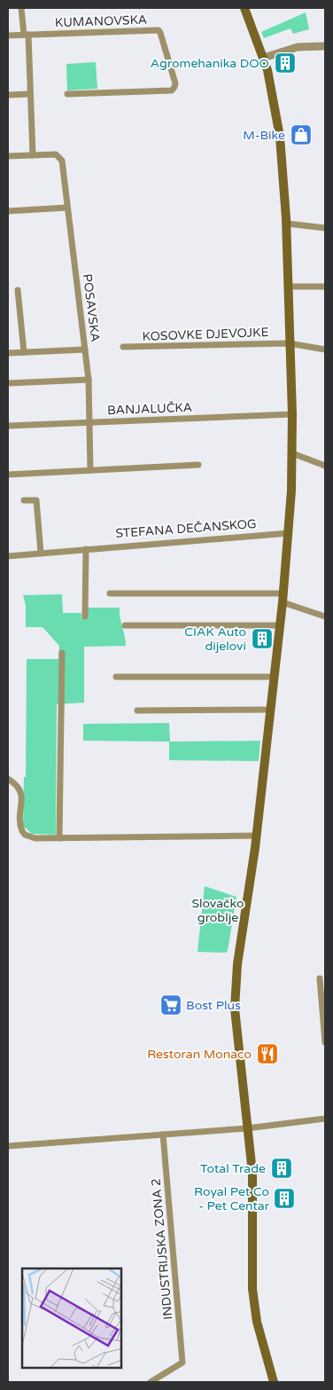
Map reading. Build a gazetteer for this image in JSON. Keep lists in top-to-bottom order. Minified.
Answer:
{"streets":{"street":["KUMANOVSKA","POSAVSKA","KOSOVKE DJEVOJKE","BANJALUČKA","STEFANA DEČANSKOG","INDUSTRIJSKA ZONA 2"]},"parks":["Slovačko groblje"],"places":{"building":["Agromehanika DOO","CIAK Auto dijelovi","Total Trade","Royal Pet Co - Pet Centar"],"shop":["M-Bike"],"supermarket":["Bost Plus"],"restaurant":["Restoran Monaco"]}}
